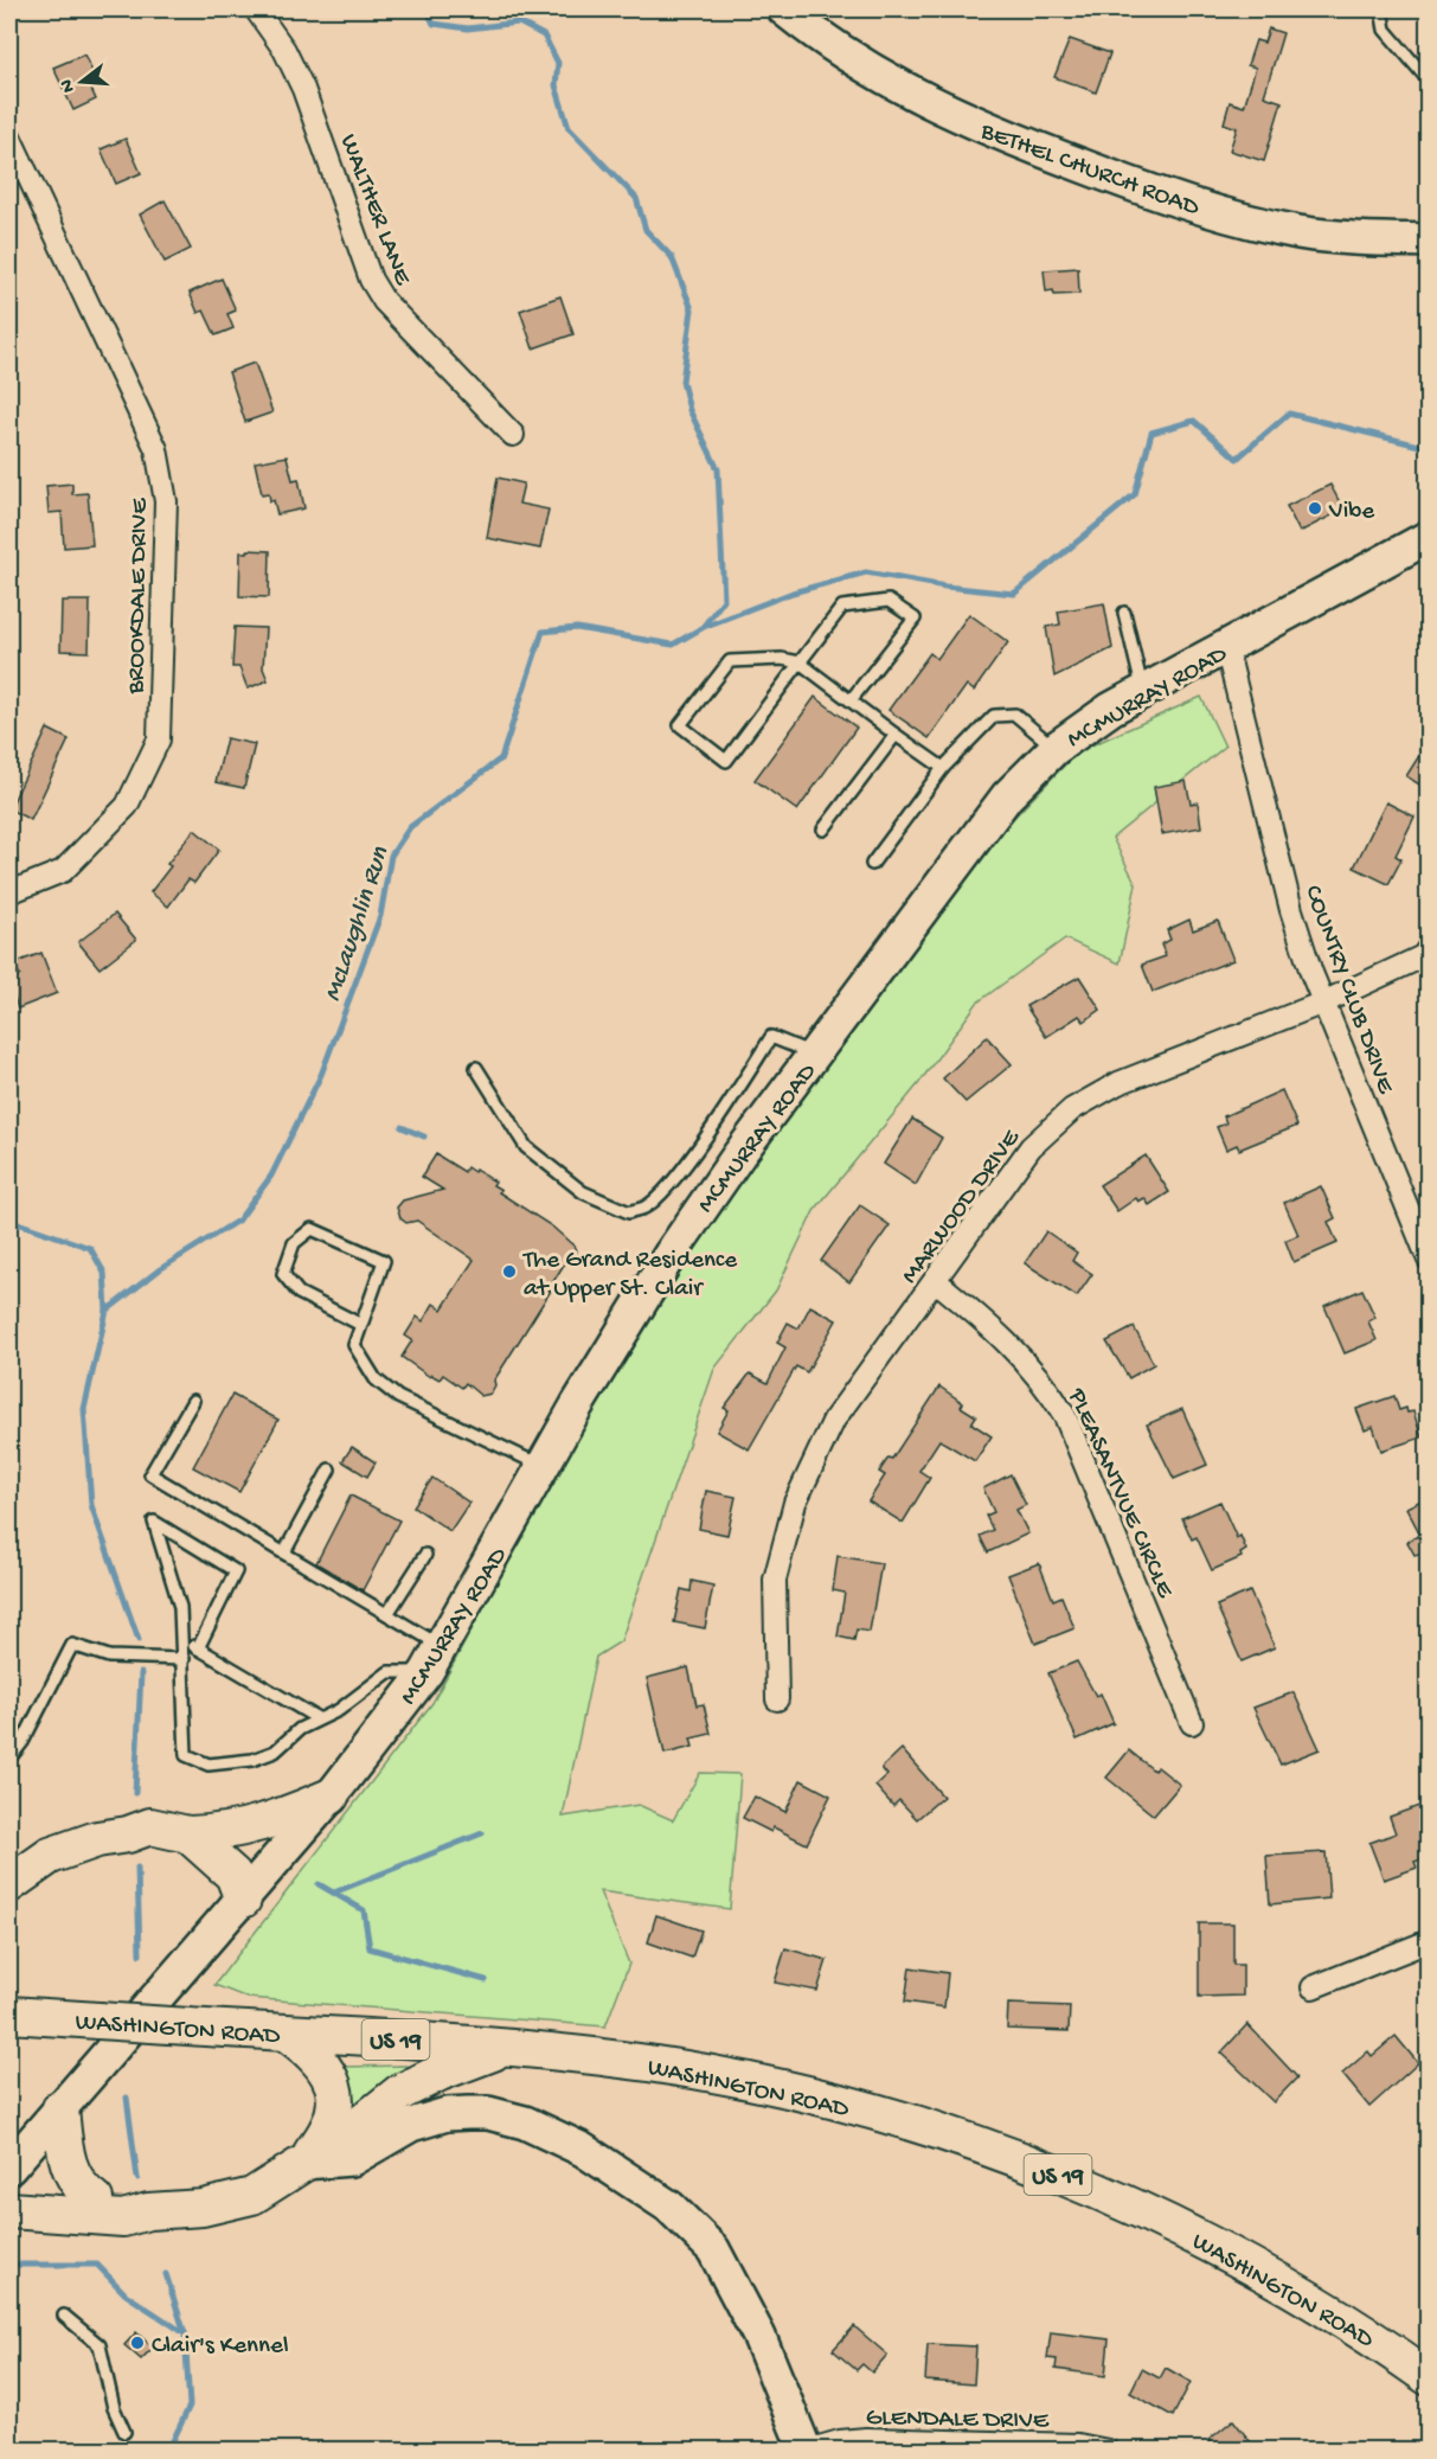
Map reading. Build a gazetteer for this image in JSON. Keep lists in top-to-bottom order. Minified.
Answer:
{"streets":{"main road":["BETHEL CHURCH ROAD","MCMURRAY ROAD","WASHINGTON ROAD","US 19"],"street":["WALTHER LANE","BROOKDALE DRIVE","COUNTRY CLUB DRIVE","MARWOOD DRIVE","PLEASANTVUE CIRCLE","GLENDALE DRIVE"]},"crossings":[["MCMURRAY ROAD","COUNTRY CLUB DRIVE"],["COUNTRY CLUB DRIVE","MARWOOD DRIVE"],["MARWOOD DRIVE","PLEASANTVUE CIRCLE"]],"water":["McLaughlin Run"],"places":["Vibe","The Grand Residence at Upper St. Clair","Clair's Kennel"],"north":"left"}
